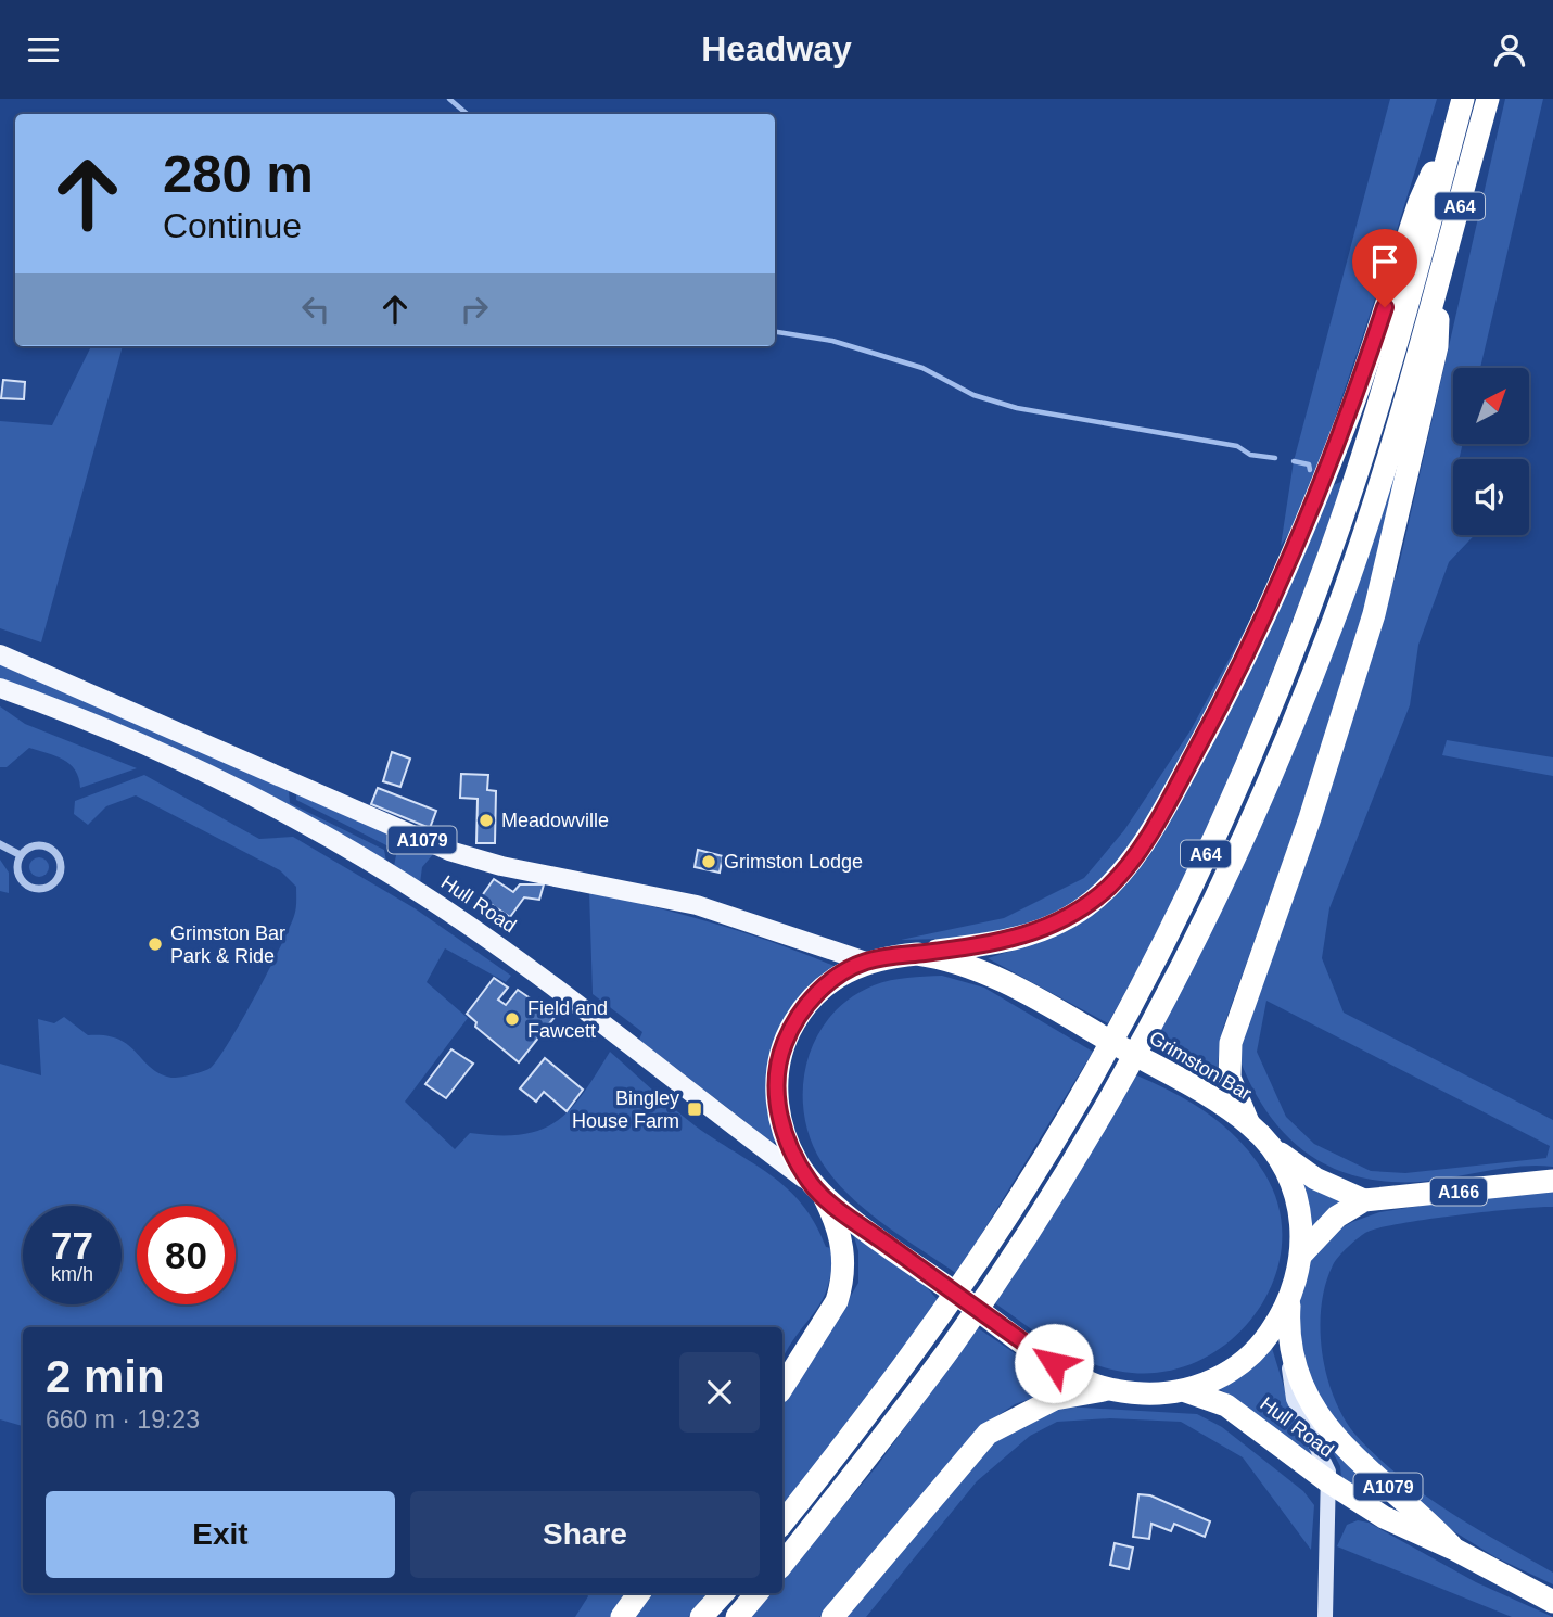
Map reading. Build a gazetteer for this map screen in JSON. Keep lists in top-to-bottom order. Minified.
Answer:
{"streets":{"highway":["A64","A1079","Hull Road","Grimston Bar","A166"]},"crossings":[["Hull Road","Grimston Bar"],["Grimston Bar","A166"]],"places":{"other":["Meadowville","Grimston Lodge","Grimston Bar Park & Ride","Field and Fawcett"],"transit":["Bingley House Farm"]},"north":"top right","page":{"header":"Headway","turn":["280 m","Continue"],"speed":"77 km/h","limit":"80","heading":["2 min","660 m · 19:23"],"buttons":["Exit","Share"]}}
